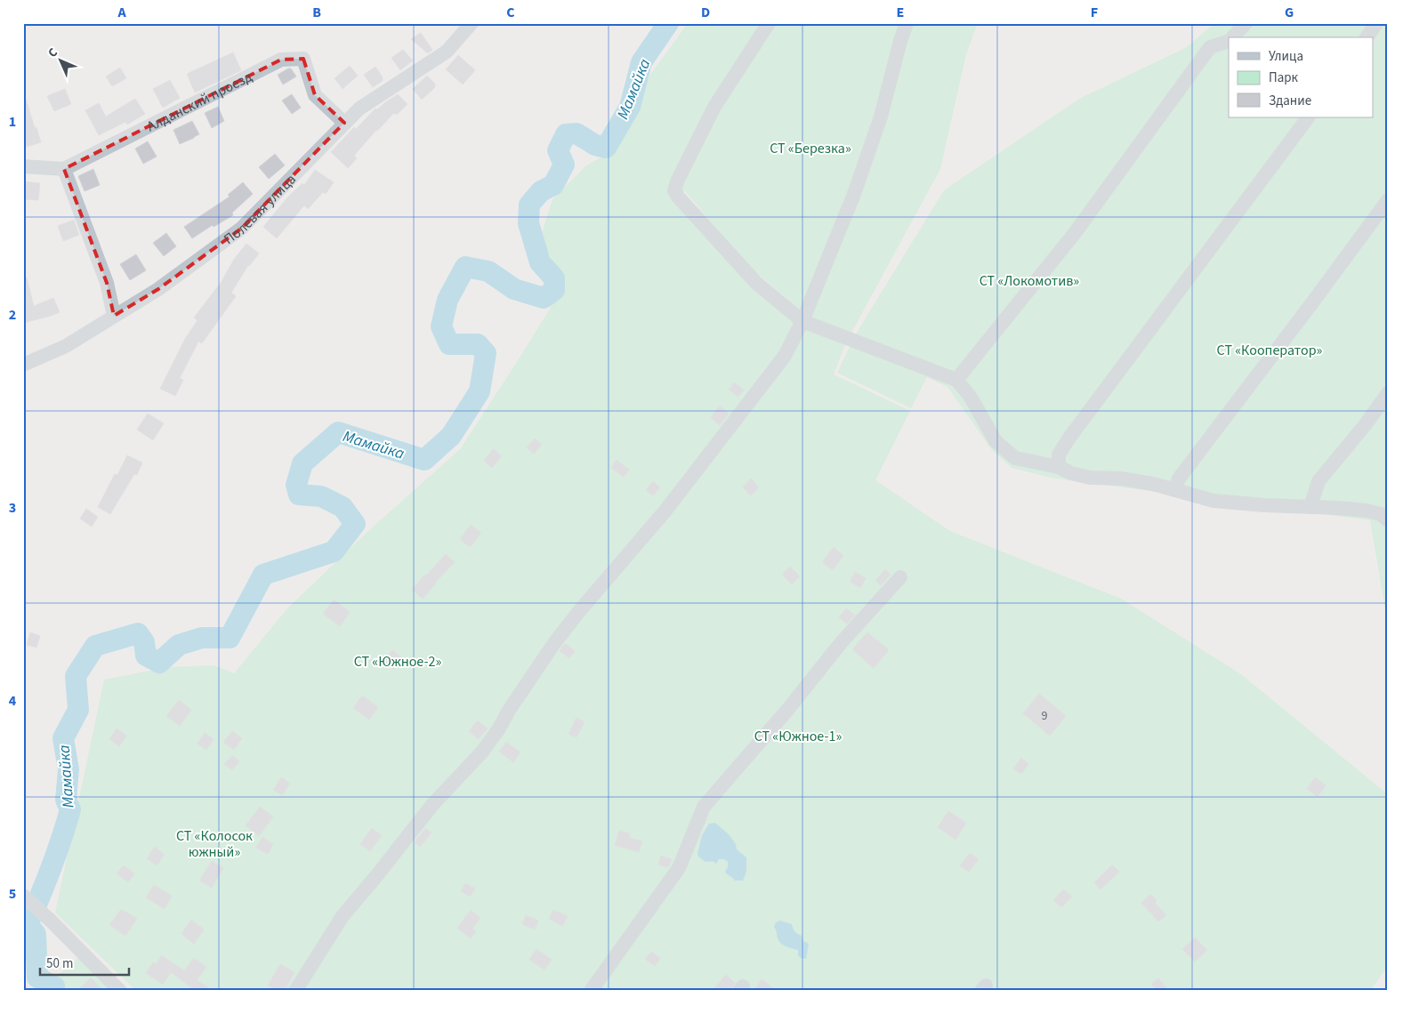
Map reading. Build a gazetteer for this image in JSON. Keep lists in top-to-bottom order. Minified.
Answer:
{"streets":{"street":["Алданский проезд","Полевая улица"]},"crossings":[["Алданский проезд","Полевая улица"]],"water":["Мамайка"],"parks":["СТ «Березка»","СТ «Локомотив»","СТ «Кооператор»","СТ «Южное-2»","СТ «Южное-1»","СТ «Колосок южный»"],"house_numbers":["9"],"legend":["Улица","Парк","Здание"],"scale_bar":"50 m","north":"top left","grid":{"columns":["A","B","C","D","E","F","G"],"rows":["1","2","3","4","5"]}}
